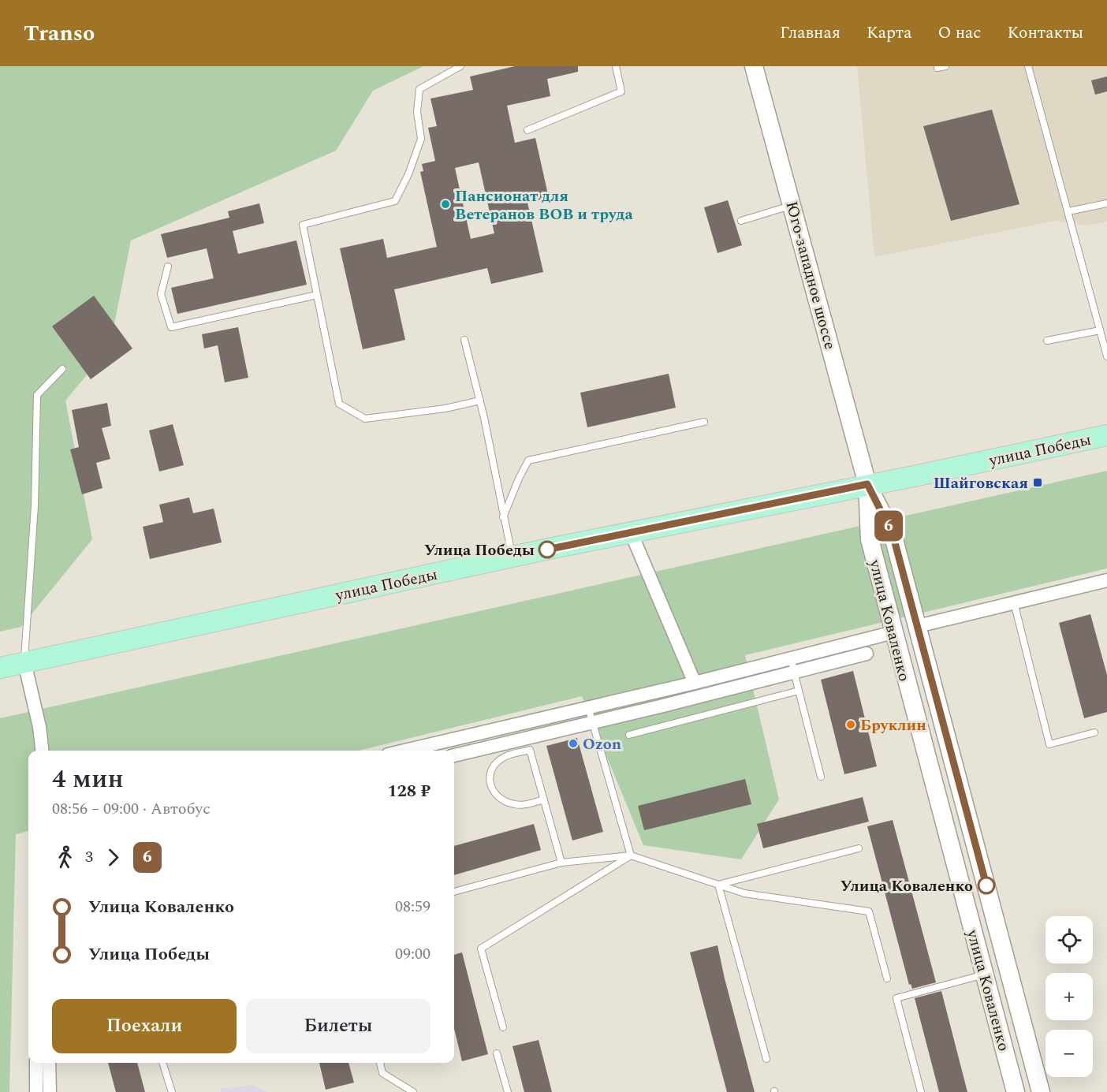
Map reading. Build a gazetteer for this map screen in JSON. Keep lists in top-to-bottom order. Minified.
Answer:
{"streets":{"main road":["Юго-западное шоссе","улица Победы","улица Коваленко"]},"crossings":[["Юго-западное шоссе","улица Победы"],["Юго-западное шоссе","улица Коваленко"],["улица Победы","улица Коваленко"]],"places":{"other":["Пансионат для Ветеранов ВОВ и труда","Улица Победы","Бруклин","Ozon","Улица Коваленко"],"transit":["Шайговская"]},"lines":["bus line 6"],"page":{"header":"Transo","nav":["Главная","Карта","О нас","Контакты"],"on_map":"6","heading":["4 мин","08:56 – 09:00 · Автобус","128 ₽"],"legs":["3","6"],"list":[{"name":"Улица Коваленко","value":"08:59"},{"name":"Улица Победы","value":"09:00"}],"map_buttons":["+","−"],"buttons":["Поехали","Билеты"]}}
